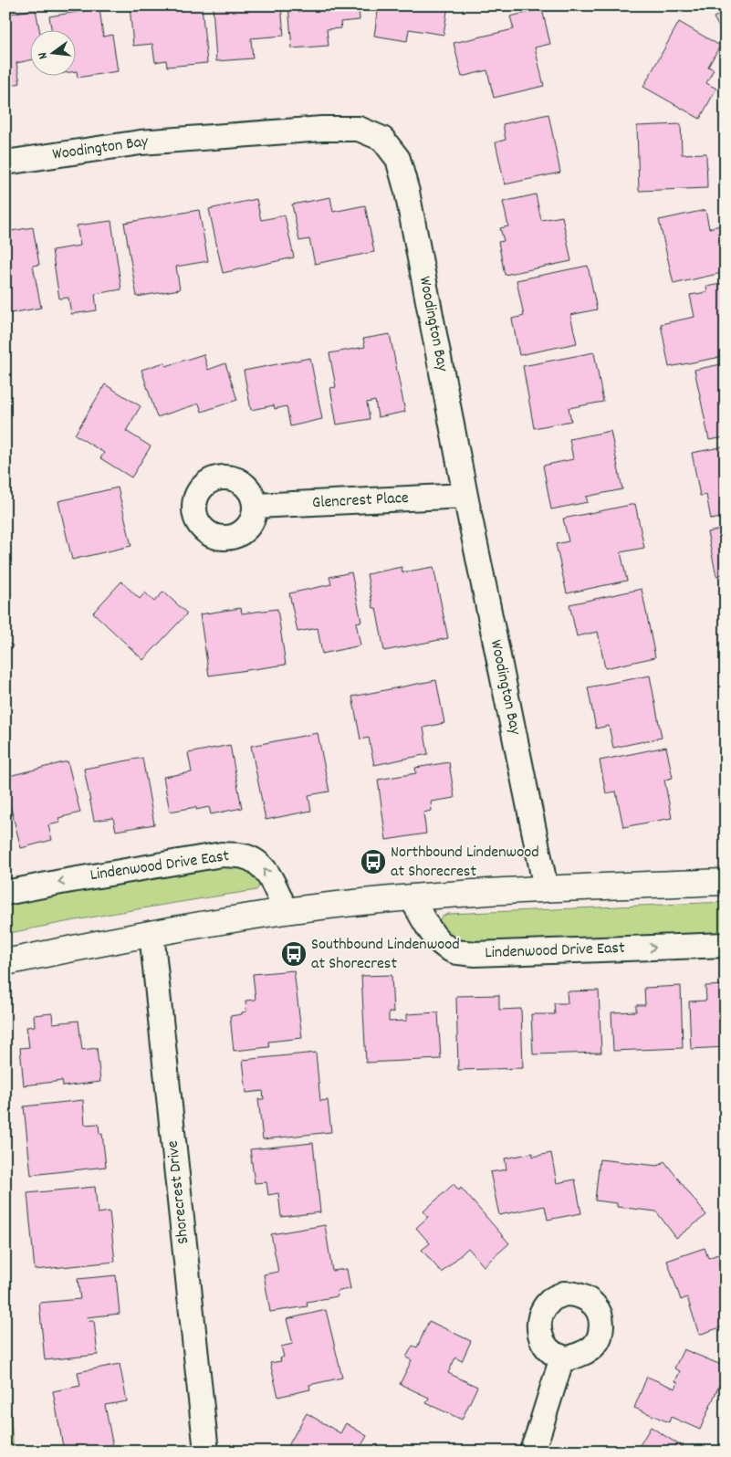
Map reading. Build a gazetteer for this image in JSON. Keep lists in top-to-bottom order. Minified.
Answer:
{"streets":{"street":["Woodington Bay","Glencrest Place","Lindenwood Drive East","Shorecrest Drive"]},"crossings":[["Woodington Bay","Glencrest Place"]],"places":{"bus stop":["Northbound Lindenwood at Shorecrest","Southbound Lindenwood at Shorecrest"]},"north":"left"}
